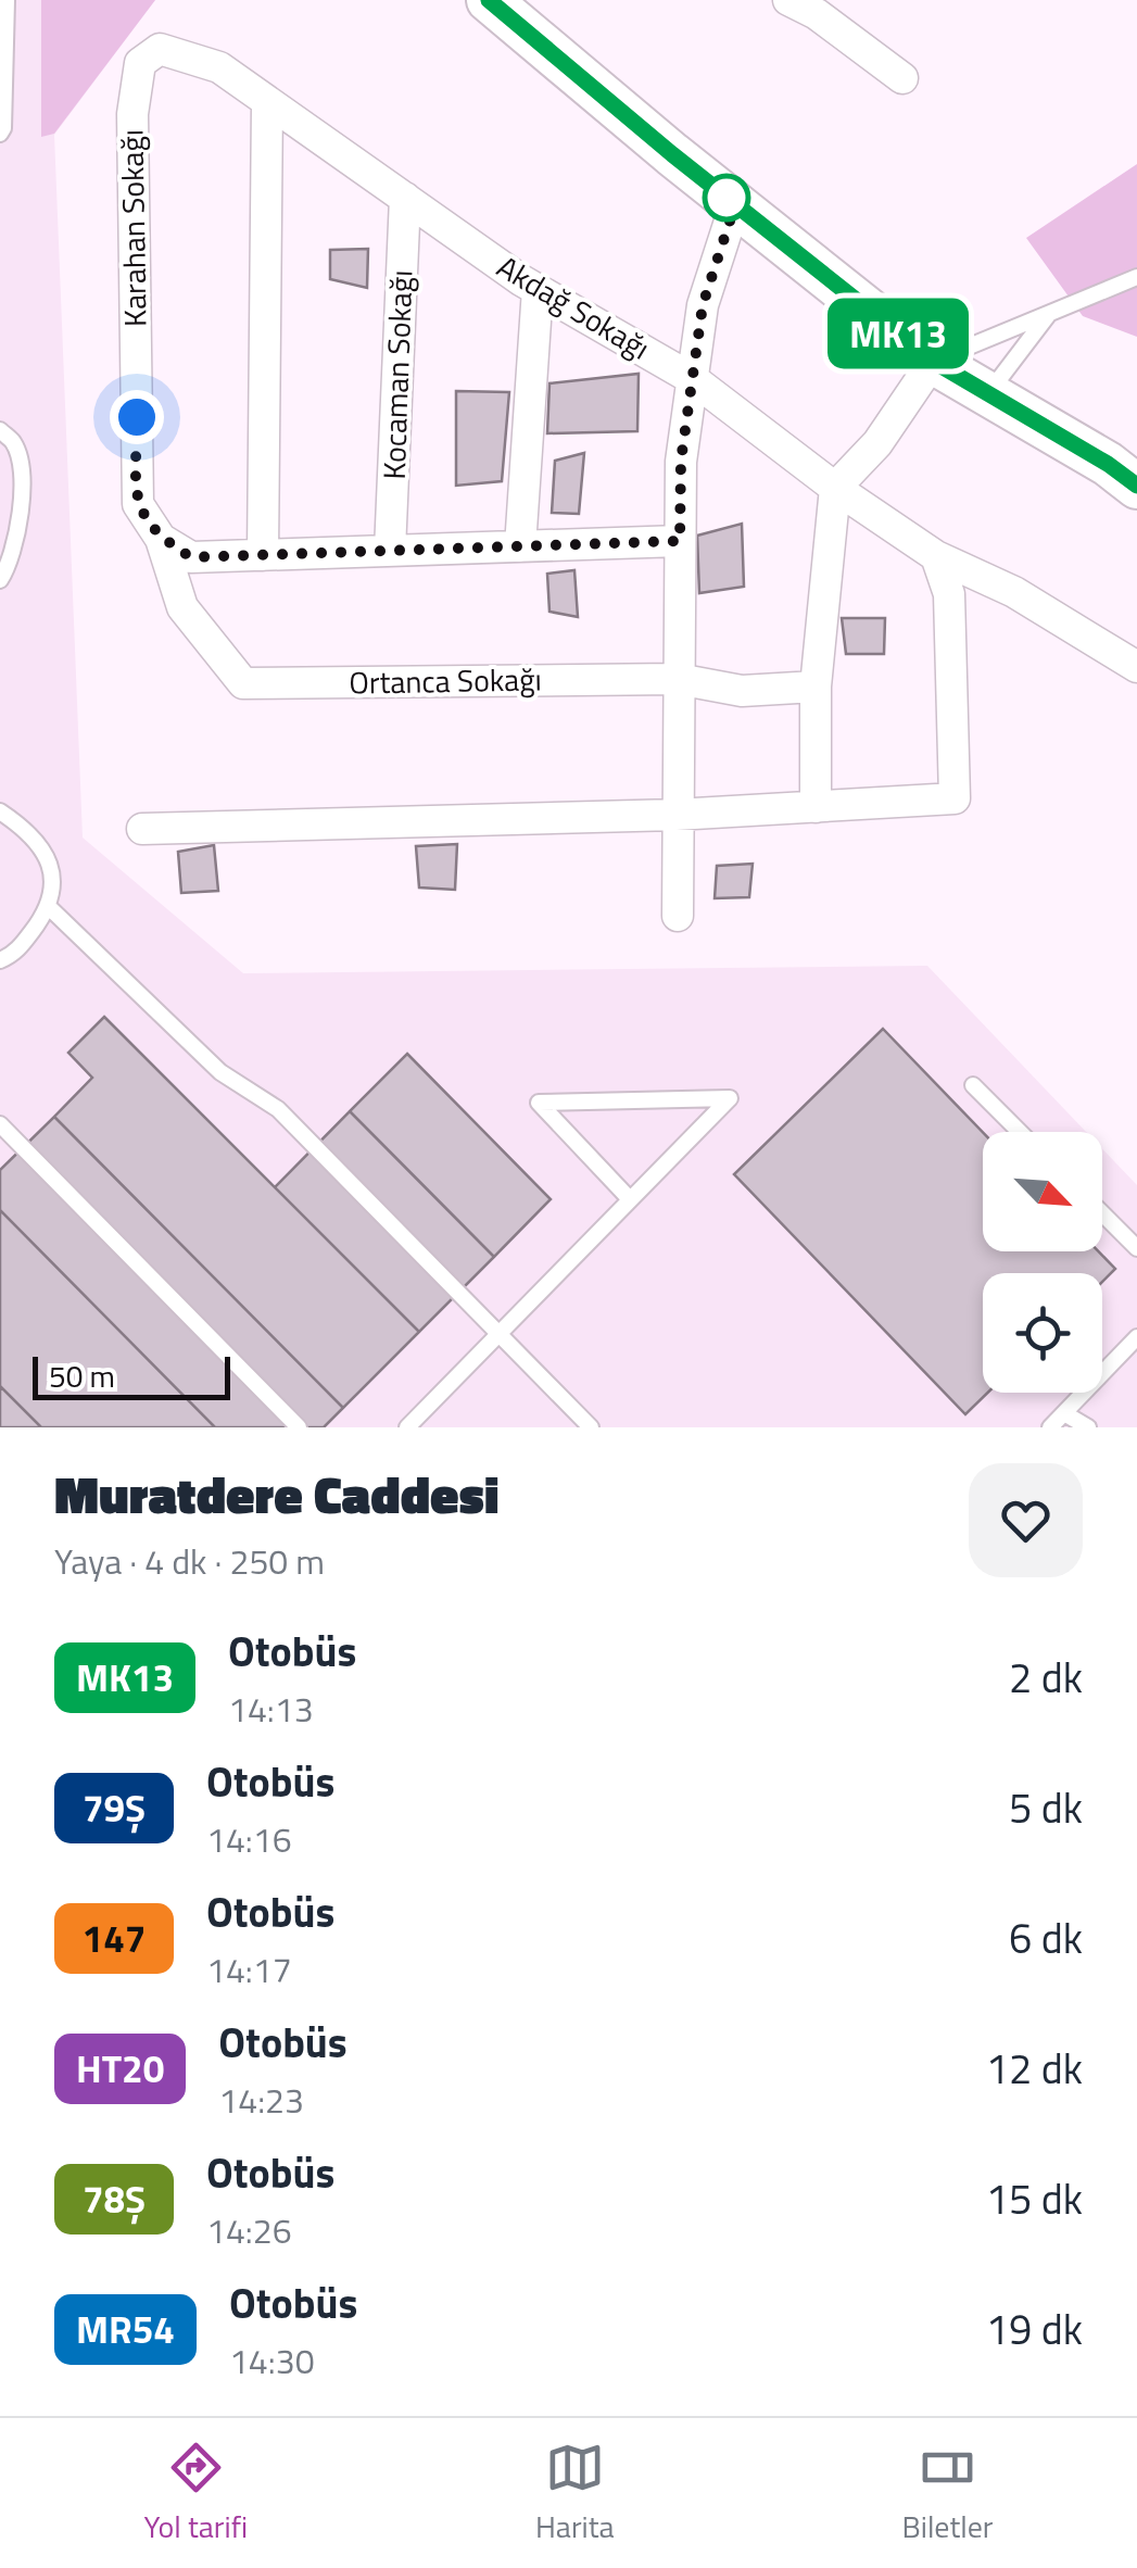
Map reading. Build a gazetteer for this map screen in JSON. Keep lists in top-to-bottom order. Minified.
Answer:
{"streets":{"street":["Karahan Sokağı","Akdağ Sokağı","Kocaman Sokağı","Ortanca Sokağı"]},"crossings":[["Karahan Sokağı","Akdağ Sokağı"],["Karahan Sokağı","Ortanca Sokağı"],["Akdağ Sokağı","Kocaman Sokağı"]],"lines":["bus line MK13"],"scale_bar":"50 m","north":"bottom right","page":{"on_map":"MK13","scale":"50 m","heading":["Muratdere Caddesi","Yaya · 4 dk · 250 m"],"list":[{"mark":"MK13","name":"Otobüs","note":"14:13","value":"2 dk"},{"mark":"79Ş","name":"Otobüs","note":"14:16","value":"5 dk"},{"mark":"147","name":"Otobüs","note":"14:17","value":"6 dk"},{"mark":"HT20","name":"Otobüs","note":"14:23","value":"12 dk"},{"mark":"78Ş","name":"Otobüs","note":"14:26","value":"15 dk"},{"mark":"MR54","name":"Otobüs","note":"14:30","value":"19 dk"}],"tabs":["Yol tarifi","Harita","Biletler"]}}
